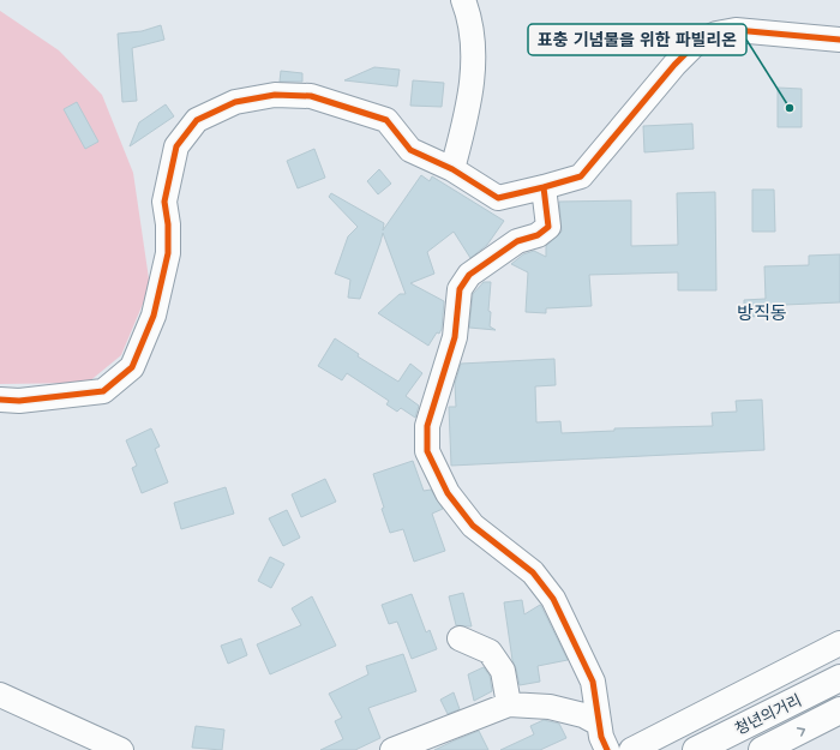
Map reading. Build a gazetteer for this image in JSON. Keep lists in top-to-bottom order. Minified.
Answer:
{"streets":{"main road":["청년의거리"]},"districts":["방직동"],"places":["표충 기념물을 위한 파빌리온"]}
